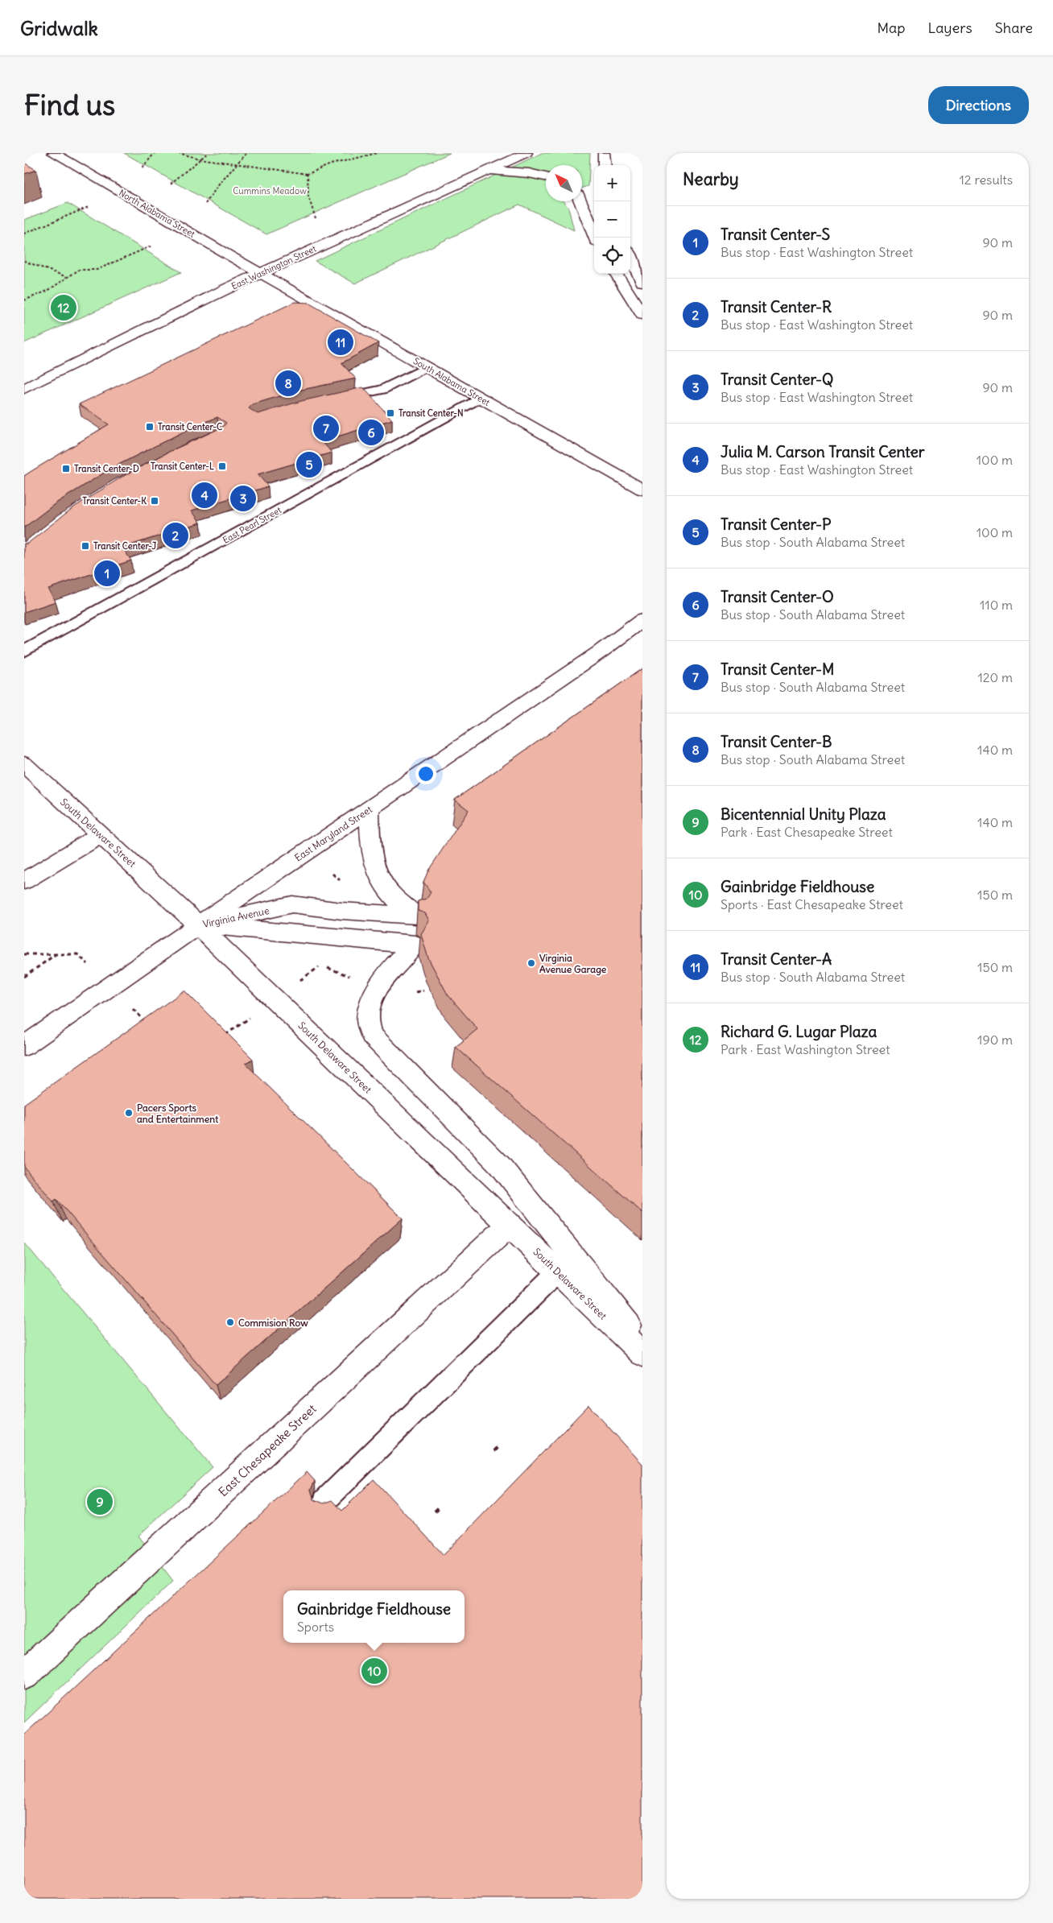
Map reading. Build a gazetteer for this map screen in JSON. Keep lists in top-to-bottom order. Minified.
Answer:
{"streets":{"main road":["North Alabama Street","East Washington Street","South Alabama Street","South Delaware Street","East Maryland Street","Virginia Avenue","East Chesapeake Street"],"lane":["East Pearl Street"]},"crossings":[["North Alabama Street","East Washington Street"],["North Alabama Street","South Alabama Street"],["East Washington Street","South Alabama Street"],["South Alabama Street","East Pearl Street"],["South Delaware Street","East Maryland Street"],["South Delaware Street","Virginia Avenue"],["South Delaware Street","East Chesapeake Street"],["East Maryland Street","Virginia Avenue"]],"parks":["Cummins Meadow"],"places":{"transit":["Transit Center-N","Transit Center-C","Transit Center-L","Transit Center-D","Transit Center-K","Transit Center-J"],"other":["Virginia Avenue Garage","Pacers Sports and Entertainment","Commision Row"]},"north":"top left","page":{"header":"Gridwalk","nav":["Map","Layers","Share"],"buttons":"Directions","title":"Find us","heading":["Nearby","12 results"],"map_buttons":["+","−"],"list":[{"mark":"1","name":"Transit Center-S","note":"Bus stop · East Washington Street","value":"90 m"},{"mark":"2","name":"Transit Center-R","note":"Bus stop · East Washington Street","value":"90 m"},{"mark":"3","name":"Transit Center-Q","note":"Bus stop · East Washington Street","value":"90 m"},{"mark":"4","name":"Julia M. Carson Transit Center","note":"Bus stop · East Washington Street","value":"100 m"},{"mark":"5","name":"Transit Center-P","note":"Bus stop · South Alabama Street","value":"100 m"},{"mark":"6","name":"Transit Center-O","note":"Bus stop · South Alabama Street","value":"110 m"},{"mark":"7","name":"Transit Center-M","note":"Bus stop · South Alabama Street","value":"120 m"},{"mark":"8","name":"Transit Center-B","note":"Bus stop · South Alabama Street","value":"140 m"},{"mark":"9","name":"Bicentennial Unity Plaza","note":"Park · East Chesapeake Street","value":"140 m"},{"mark":"10","name":"Gainbridge Fieldhouse","note":"Sports · East Chesapeake Street","value":"150 m"},{"mark":"11","name":"Transit Center-A","note":"Bus stop · South Alabama Street","value":"150 m"},{"mark":"12","name":"Richard G. Lugar Plaza","note":"Park · East Washington Street","value":"190 m"}],"pins":["12","11","8","7","6","5","4","3","2","1","9","10"],"popup":["Gainbridge Fieldhouse","Sports"]}}
